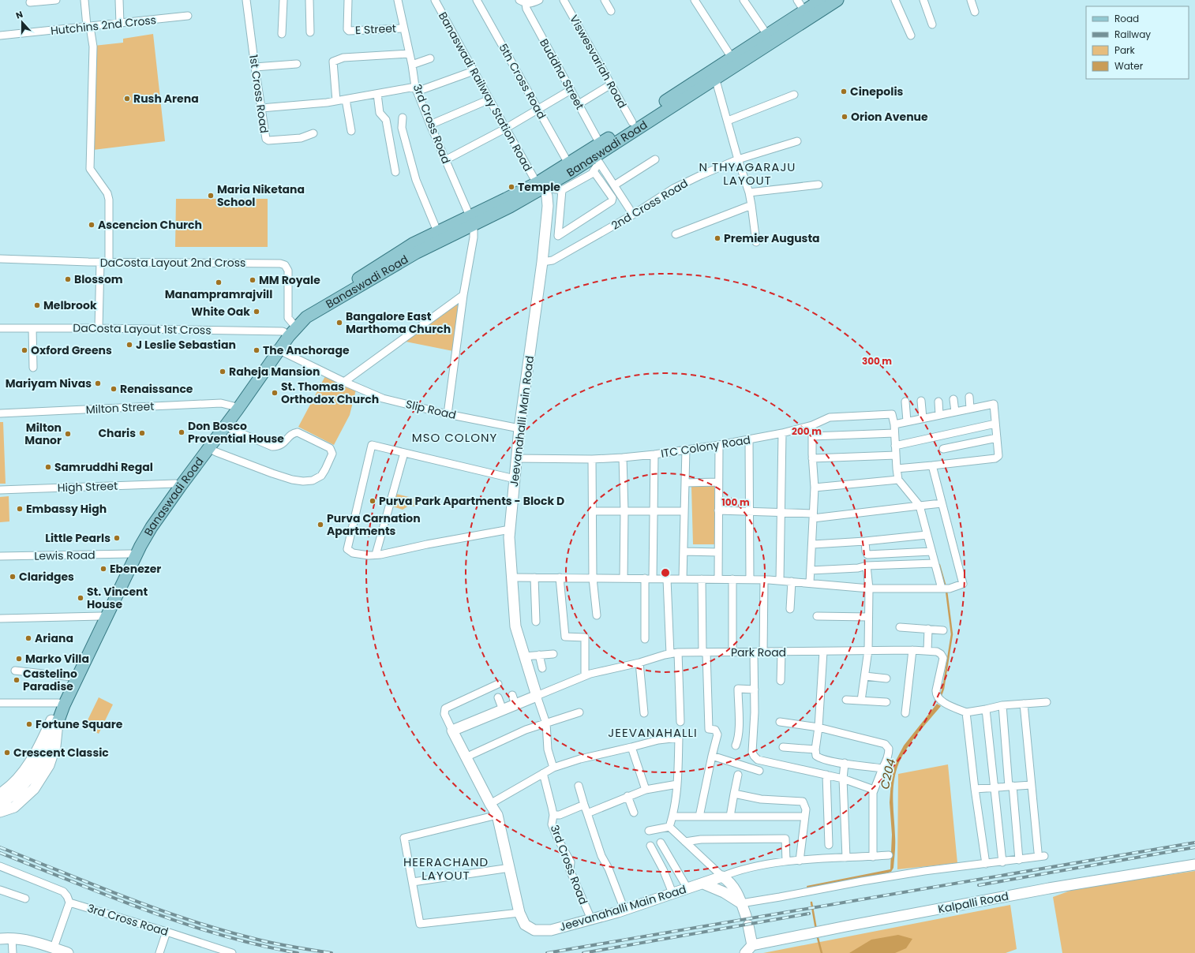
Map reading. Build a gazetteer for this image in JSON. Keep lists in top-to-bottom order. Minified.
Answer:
{"streets":{"main road":["Banaswadi Road"],"street":["Hutchins 2nd Cross","E Street","Viswesvariah Road","Buddha Street","5th Cross Road","Banaswadi Railway Station Road","1st Cross Road","3rd Cross Road","2nd Cross Road","DaCosta Layout 2nd Cross","DaCosta Layout 1st Cross","Milton Street","Slip Road","Jeevanahalli Main Road","ITC Colony Road","High Street","Lewis Road","Park Road","Kalpalli Road"]},"crossings":[["E Street","3rd Cross Road"],["Viswesvariah Road","Banaswadi Road"],["Buddha Street","Banaswadi Road"],["5th Cross Road","Banaswadi Road"],["Banaswadi Railway Station Road","Banaswadi Road"],["Banaswadi Railway Station Road","Jeevanahalli Main Road"],["3rd Cross Road","Banaswadi Road"],["3rd Cross Road","Jeevanahalli Main Road"],["Banaswadi Road","DaCosta Layout 2nd Cross"],["Banaswadi Road","DaCosta Layout 1st Cross"],["Banaswadi Road","Milton Street"],["Banaswadi Road","Slip Road"],["Banaswadi Road","Jeevanahalli Main Road"],["Banaswadi Road","High Street"],["Banaswadi Road","Lewis Road"],["2nd Cross Road","Jeevanahalli Main Road"],["DaCosta Layout 2nd Cross","DaCosta Layout 1st Cross"],["Slip Road","Jeevanahalli Main Road"],["Jeevanahalli Main Road","ITC Colony Road"],["Jeevanahalli Main Road","Park Road"]],"districts":["N THYAGARAJU LAYOUT","MSO COLONY","JEEVANAHALLI","HEERACHAND LAYOUT"],"water":["C204"],"places":["Cinepolis","Rush Arena","Orion Avenue","Temple","Maria Niketana School","Ascencion Church","Premier Augusta","Blossom","MM Royale","Manampramrajvill","Melbrook","White Oak","Bangalore East Marthoma Church","J Leslie Sebastian","Oxford Greens","The Anchorage","Raheja Mansion","Mariyam Nivas","Renaissance","St. Thomas Orthodox Church","Don Bosco Provential House","Charis","Milton Manor","Samruddhi Regal","Purva Park Apartments - Block D","Embassy High","Purva Carnation Apartments","Little Pearls","Ebenezer","Claridges","St. Vincent House","Ariana","Marko Villa","Castelino Paradise","Fortune Square","Crescent Classic"],"legend":["Road","Railway","Park","Water"],"north":"top","rings":["300 m","200 m","100 m"]}
